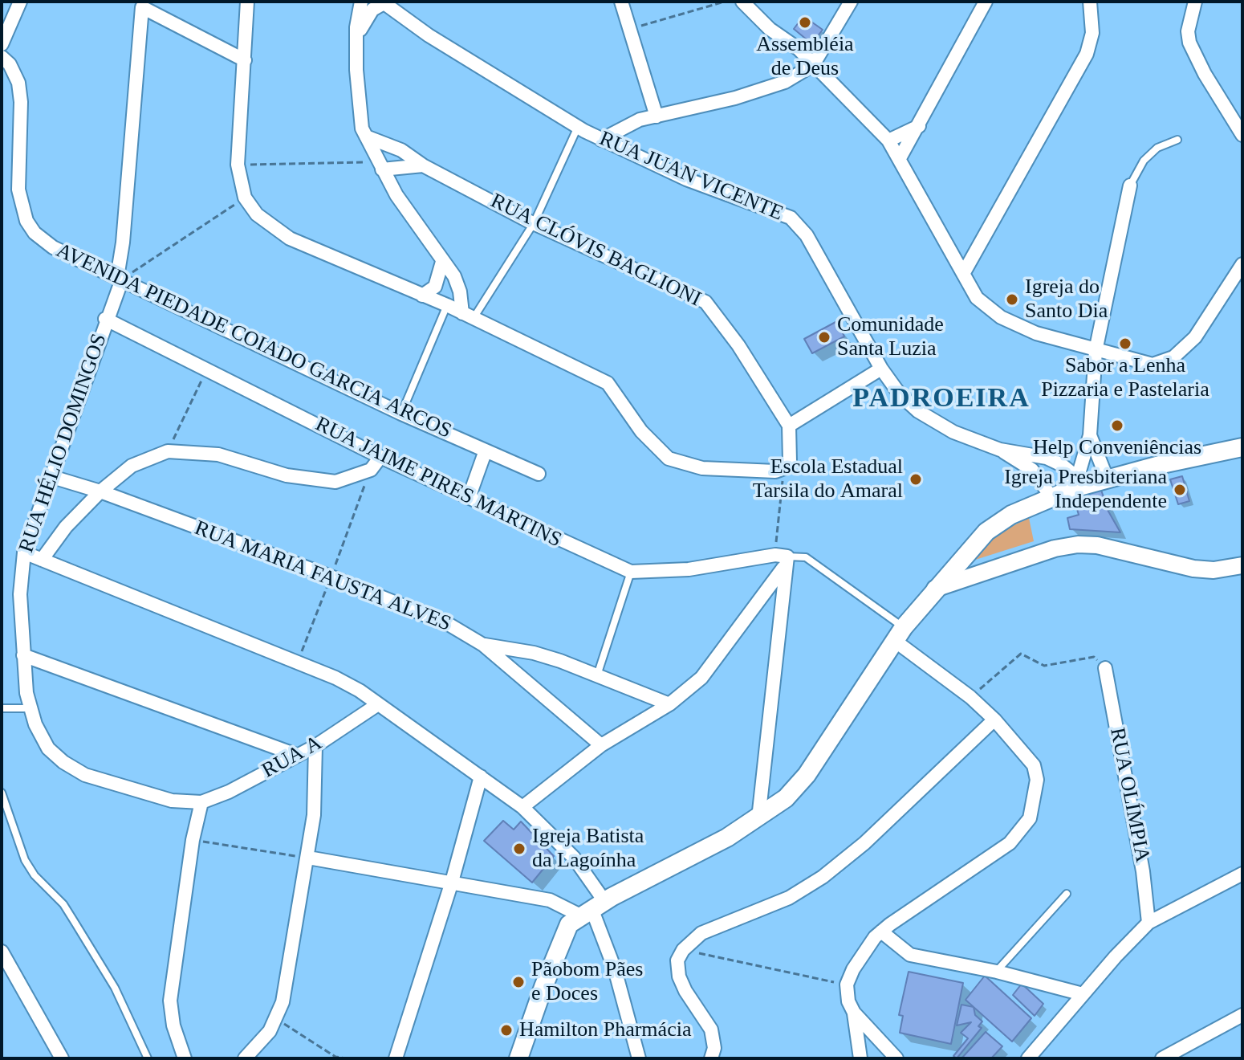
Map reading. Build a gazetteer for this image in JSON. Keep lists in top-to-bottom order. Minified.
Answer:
{"streets":{"street":["RUA JUAN VICENTE","RUA CLÓVIS BAGLIONI","AVENIDA PIEDADE COIADO GARCIA ARCOS","RUA HÉLIO DOMINGOS","RUA JAIME PIRES MARTINS","RUA MARIA FAUSTA ALVES","RUA A","RUA OLÍMPIA"]},"crossings":[["AVENIDA PIEDADE COIADO GARCIA ARCOS","RUA HÉLIO DOMINGOS"],["RUA HÉLIO DOMINGOS","RUA JAIME PIRES MARTINS"],["RUA HÉLIO DOMINGOS","RUA MARIA FAUSTA ALVES"],["RUA HÉLIO DOMINGOS","RUA A"]],"districts":["PADROEIRA"],"places":["Assembléia de Deus","Igreja do Santo Dia","Comunidade Santa Luzia","Sabor a Lenha Pizzaria e Pastelaria","Help Conveniências","Escola Estadual Tarsila do Amaral","Igreja Presbiteriana Independente","Igreja Batista da Lagoínha","Pãobom Pães e Doces","Hamilton Pharmácia"]}
